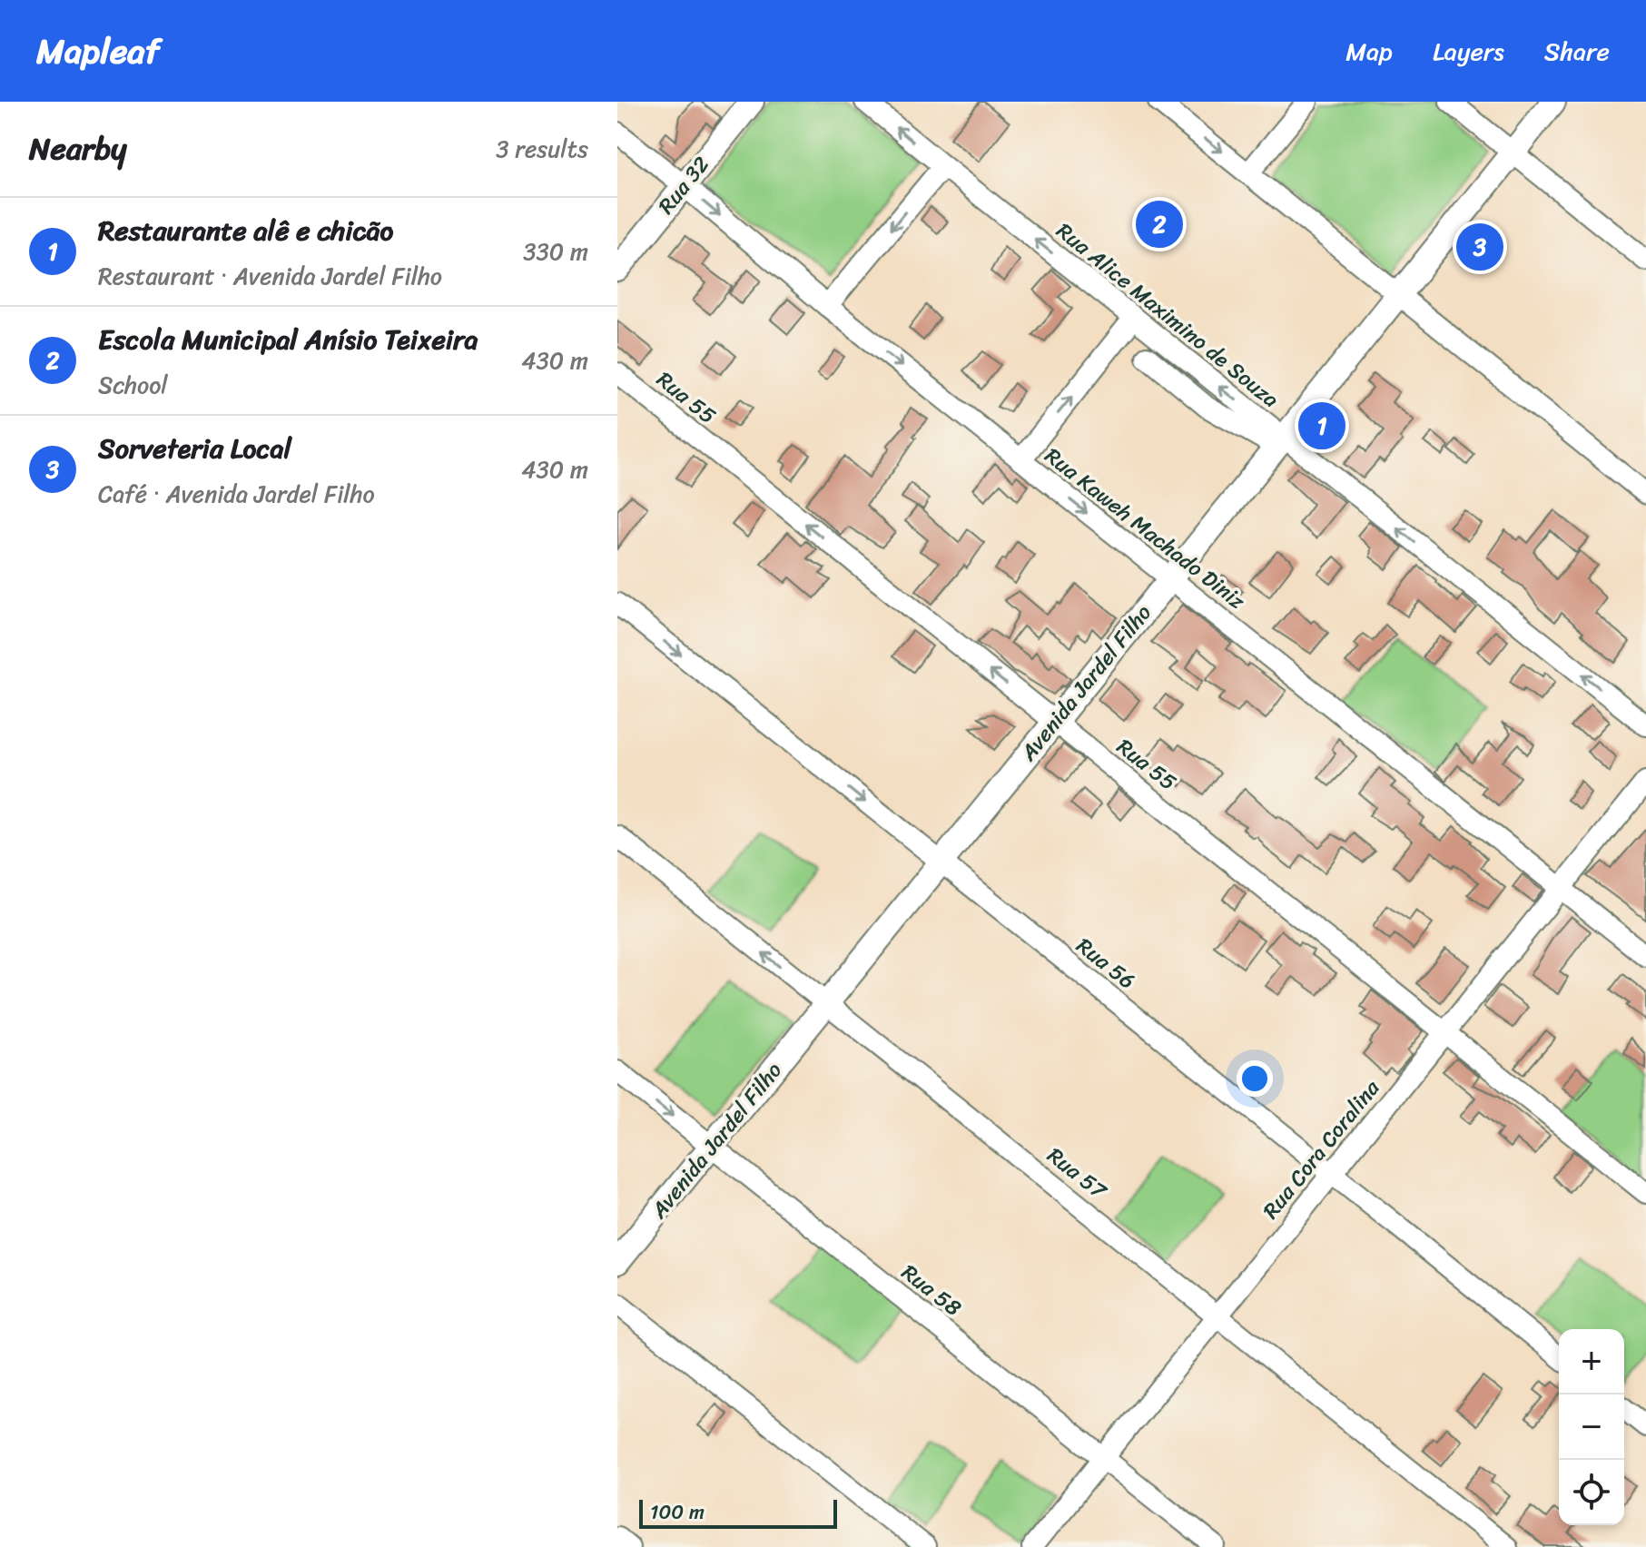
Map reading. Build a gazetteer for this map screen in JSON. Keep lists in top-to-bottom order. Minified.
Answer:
{"streets":{"main road":["Rua 32","Avenida Jardel Filho"],"street":["Rua Alice Maximino de Souza","Rua 55","Rua Kaweh Machado Diniz","Rua 56","Rua Cora Coralina","Rua 57","Rua 58"]},"crossings":[["Rua 32","Rua Kaweh Machado Diniz"],["Rua Alice Maximino de Souza","Avenida Jardel Filho"],["Rua 55","Avenida Jardel Filho"],["Rua 55","Rua Cora Coralina"],["Rua Kaweh Machado Diniz","Avenida Jardel Filho"],["Rua Kaweh Machado Diniz","Rua Cora Coralina"],["Avenida Jardel Filho","Rua 56"],["Avenida Jardel Filho","Rua 57"],["Avenida Jardel Filho","Rua 58"],["Rua 56","Rua Cora Coralina"],["Rua Cora Coralina","Rua 57"],["Rua Cora Coralina","Rua 58"]],"one_way":["Rua Alice Maximino de Souza","Rua 55","Rua Kaweh Machado Diniz"],"scale_bar":"100 m","page":{"header":"Mapleaf","nav":["Map","Layers","Share"],"heading":["Nearby","3 results"],"list":[{"mark":"1","name":"Restaurante alê e chicão","note":"Restaurant · Avenida Jardel Filho","value":"330 m"},{"mark":"2","name":"Escola Municipal Anísio Teixeira","note":"School","value":"430 m"},{"mark":"3","name":"Sorveteria Local","note":"Café · Avenida Jardel Filho","value":"430 m"}],"pins":["2","3","1"],"map_buttons":["+","−"],"scale":"100 m"}}
